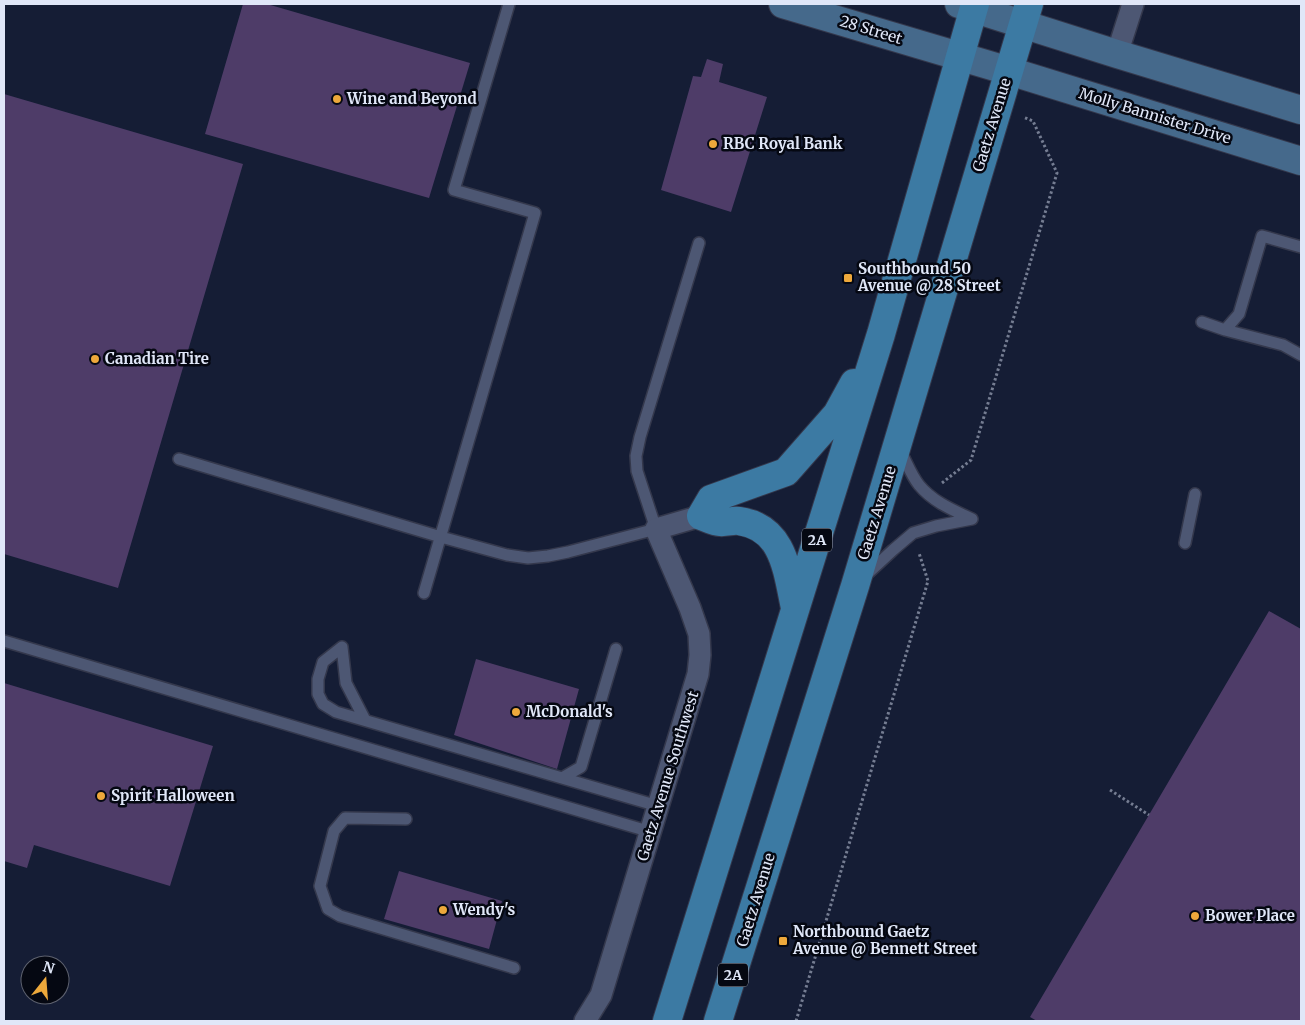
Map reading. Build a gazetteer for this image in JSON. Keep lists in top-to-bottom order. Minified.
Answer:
{"streets":{"main road":["Gaetz Avenue","2A"],"street":["28 Street","Molly Bannister Drive","Gaetz Avenue Southwest"]},"crossings":[["28 Street","Molly Bannister Drive"],["28 Street","Gaetz Avenue"],["28 Street","2A"],["Molly Bannister Drive","Gaetz Avenue"]],"places":{"other":["Wine and Beyond","RBC Royal Bank","Canadian Tire","McDonald's","Spirit Halloween","Wendy's","Bower Place"],"transit":["Southbound 50 Avenue @ 28 Street","Northbound Gaetz Avenue @ Bennett Street"]},"north":"top"}
